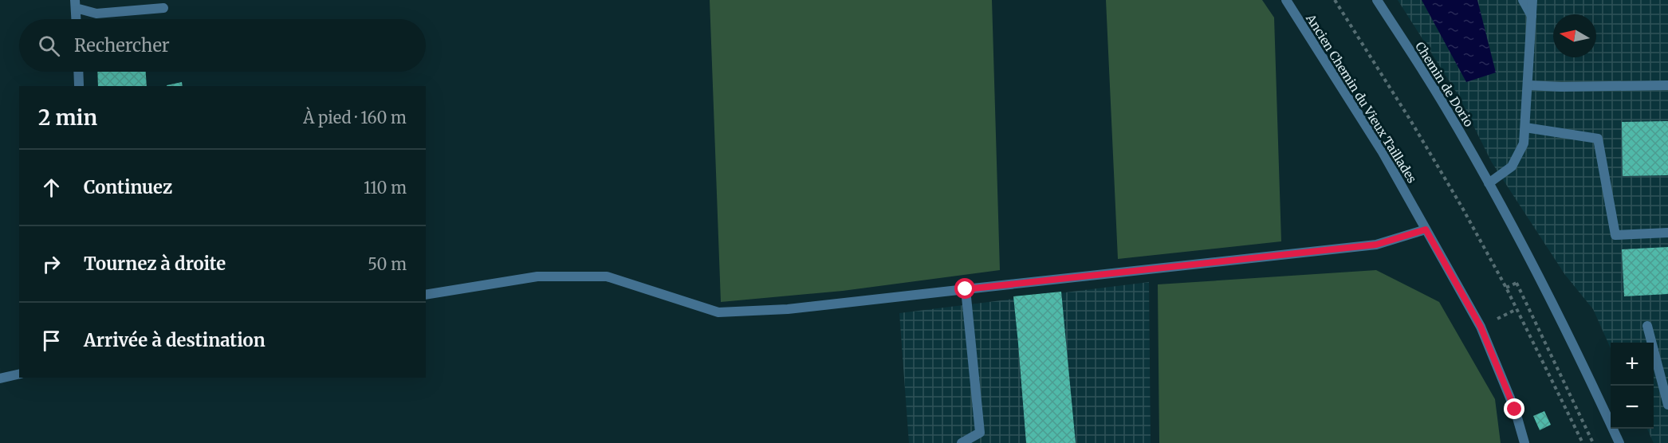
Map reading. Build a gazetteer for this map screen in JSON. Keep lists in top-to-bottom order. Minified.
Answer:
{"streets":{"street":["Chemin de Dorio","Ancien Chemin du Vieux Taillades"]},"north":"left","page":{"search":"Rechercher","heading":["2 min","À pied · 160 m"],"list":[["Continuez","110 m"],["Tournez à droite","50 m"],"Arrivée à destination"],"map_buttons":["+","−"]}}
